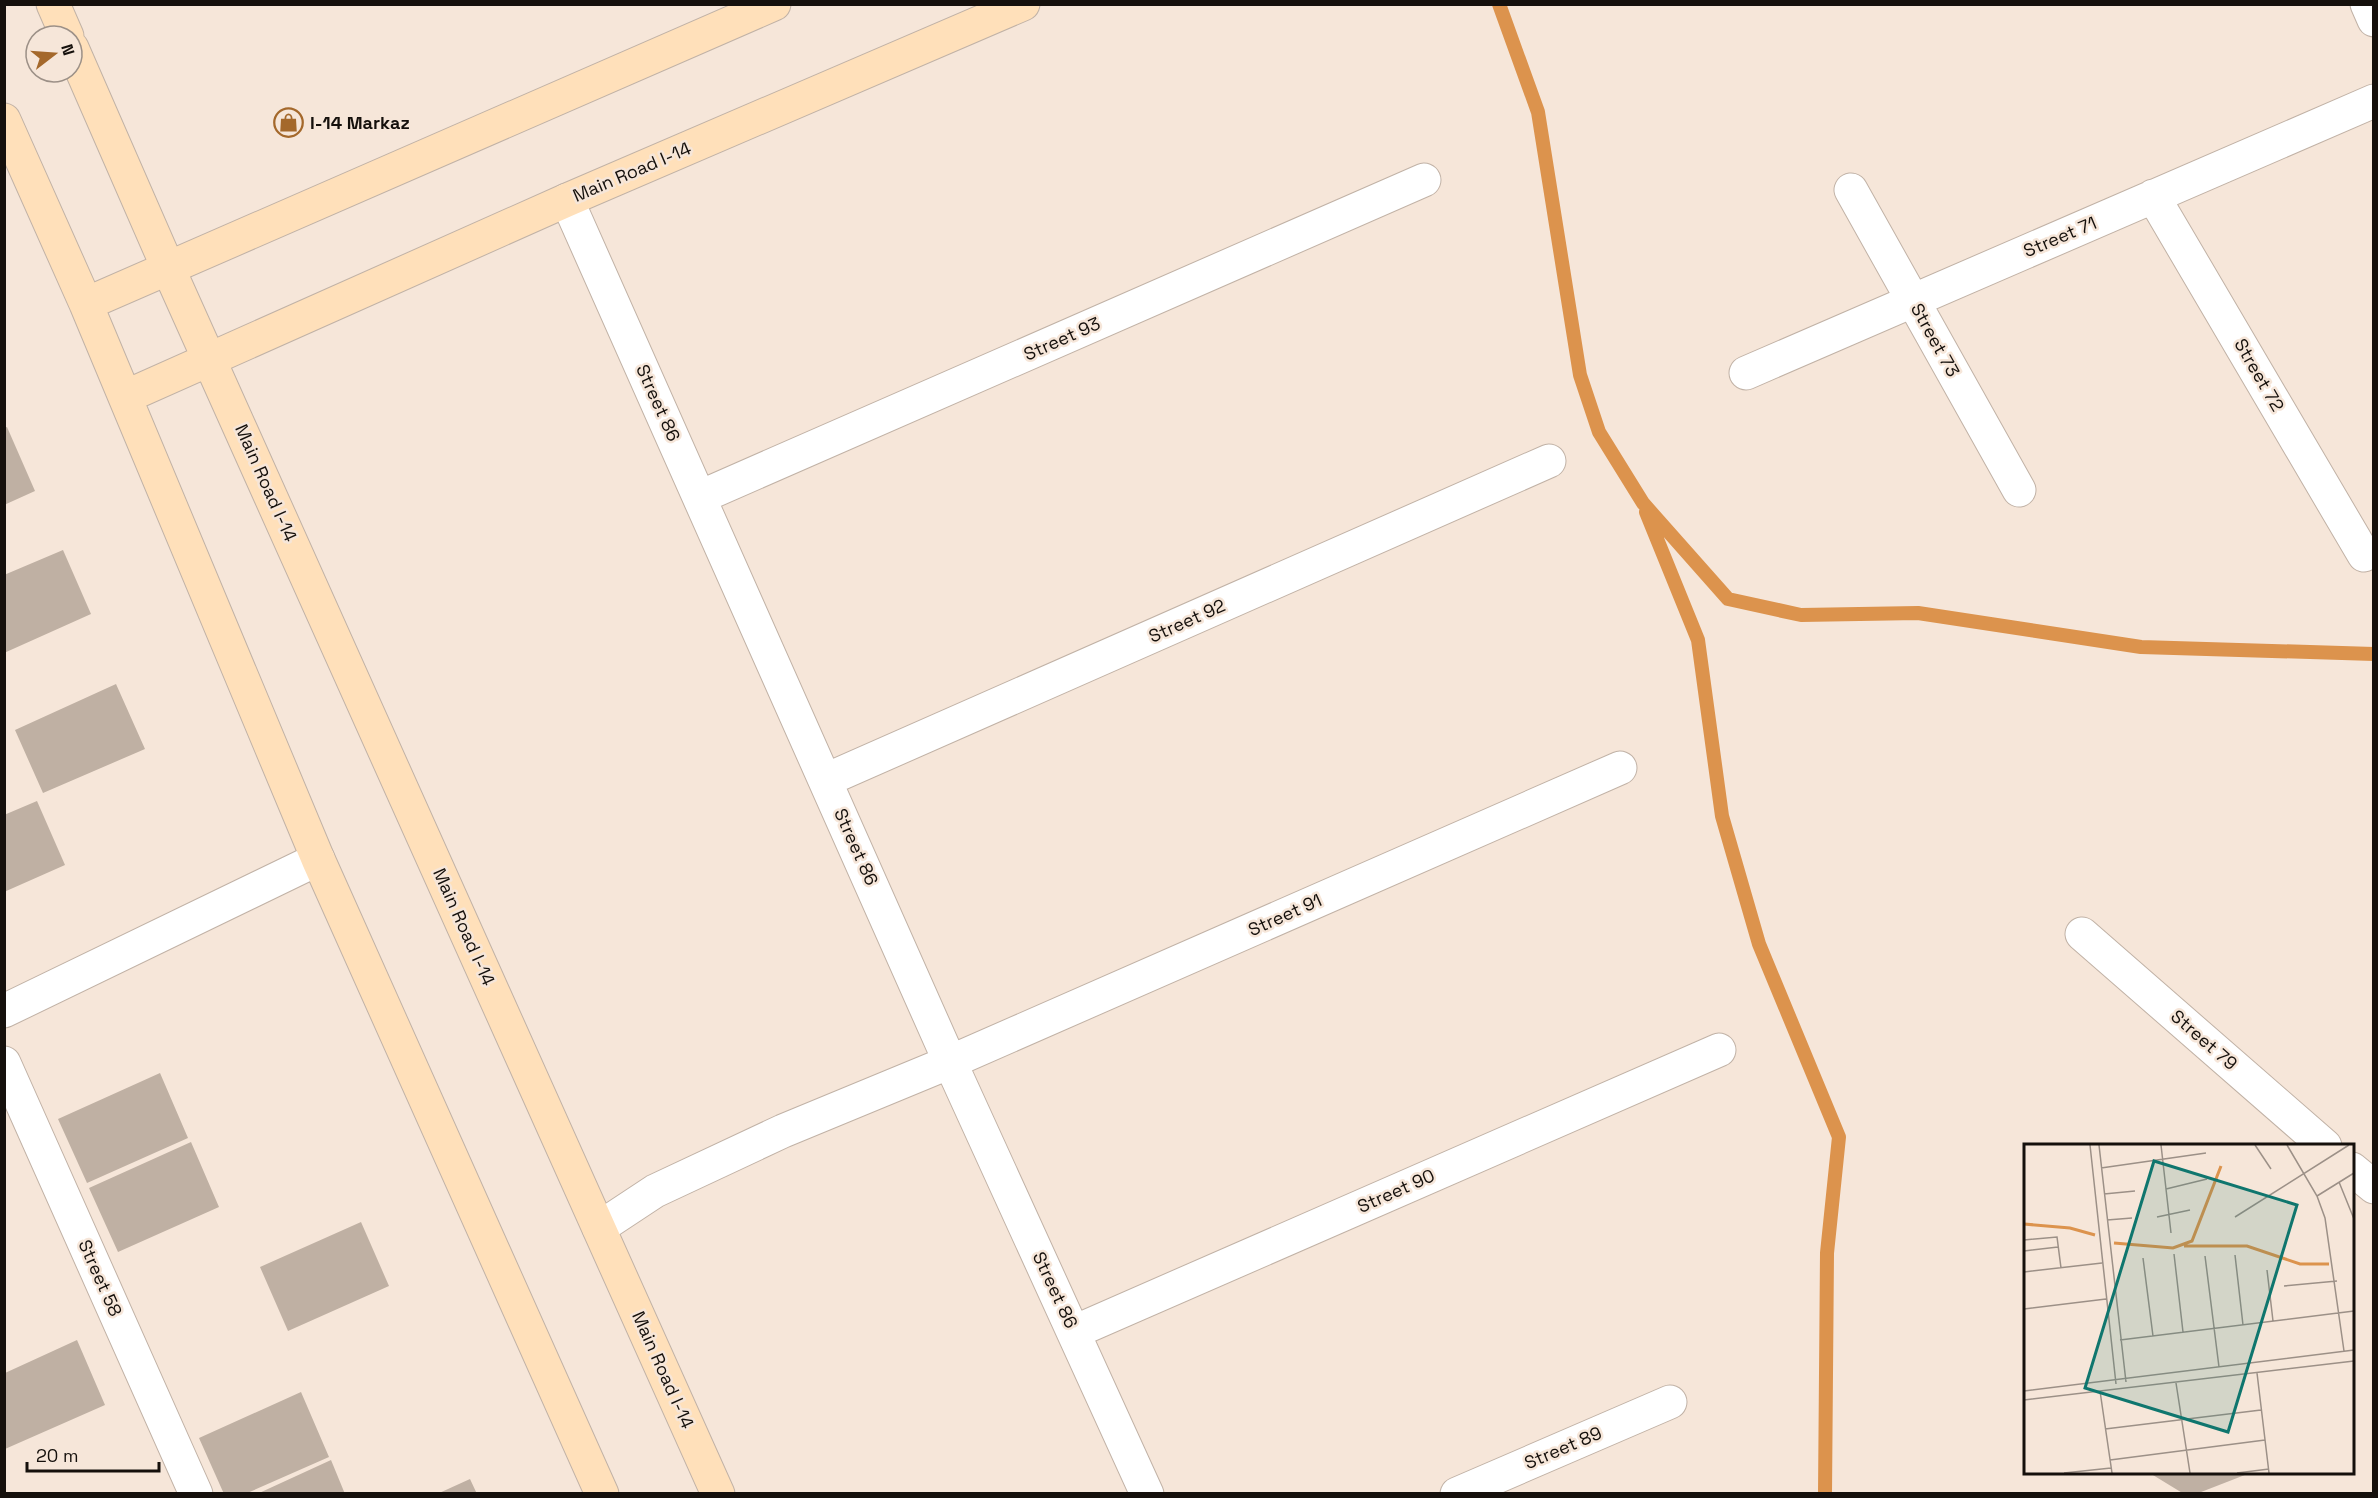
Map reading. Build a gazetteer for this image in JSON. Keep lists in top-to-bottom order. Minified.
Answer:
{"streets":{"main road":["Main Road I-14"],"street":["Street 71","Street 93","Street 73","Street 72","Street 86","Street 92","Street 91","Street 79","Street 90","Street 58","Street 89"]},"crossings":[["Main Road I-14","Street 86"],["Main Road I-14","Street 91"],["Street 71","Street 73"],["Street 71","Street 72"],["Street 93","Street 86"],["Street 86","Street 92"],["Street 86","Street 91"],["Street 86","Street 90"]],"places":{"shop":["I-14 Markaz"]},"scale_bar":"20 m","north":"right"}
